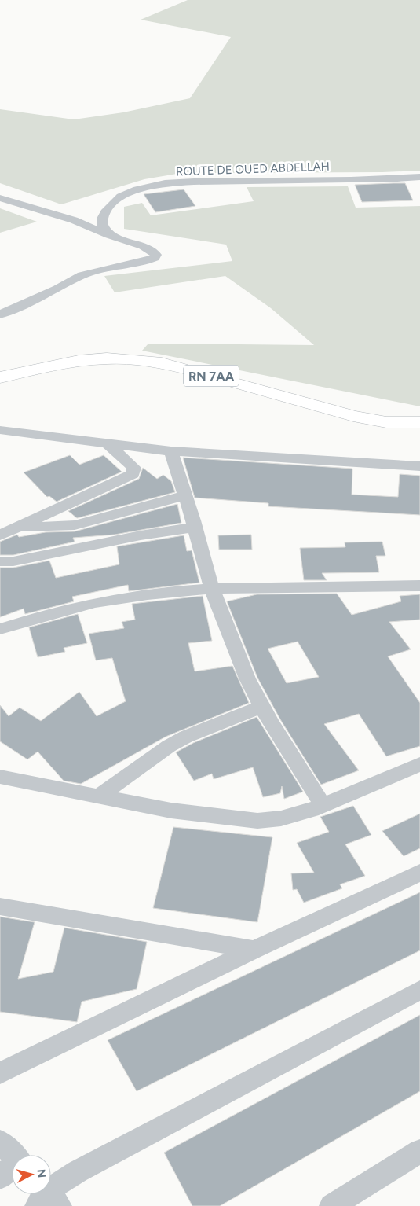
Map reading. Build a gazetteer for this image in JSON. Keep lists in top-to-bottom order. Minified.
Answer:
{"streets":{"main road":["RN 7AA"],"street":["ROUTE DE OUED ABDELLAH"]},"north":"right"}
